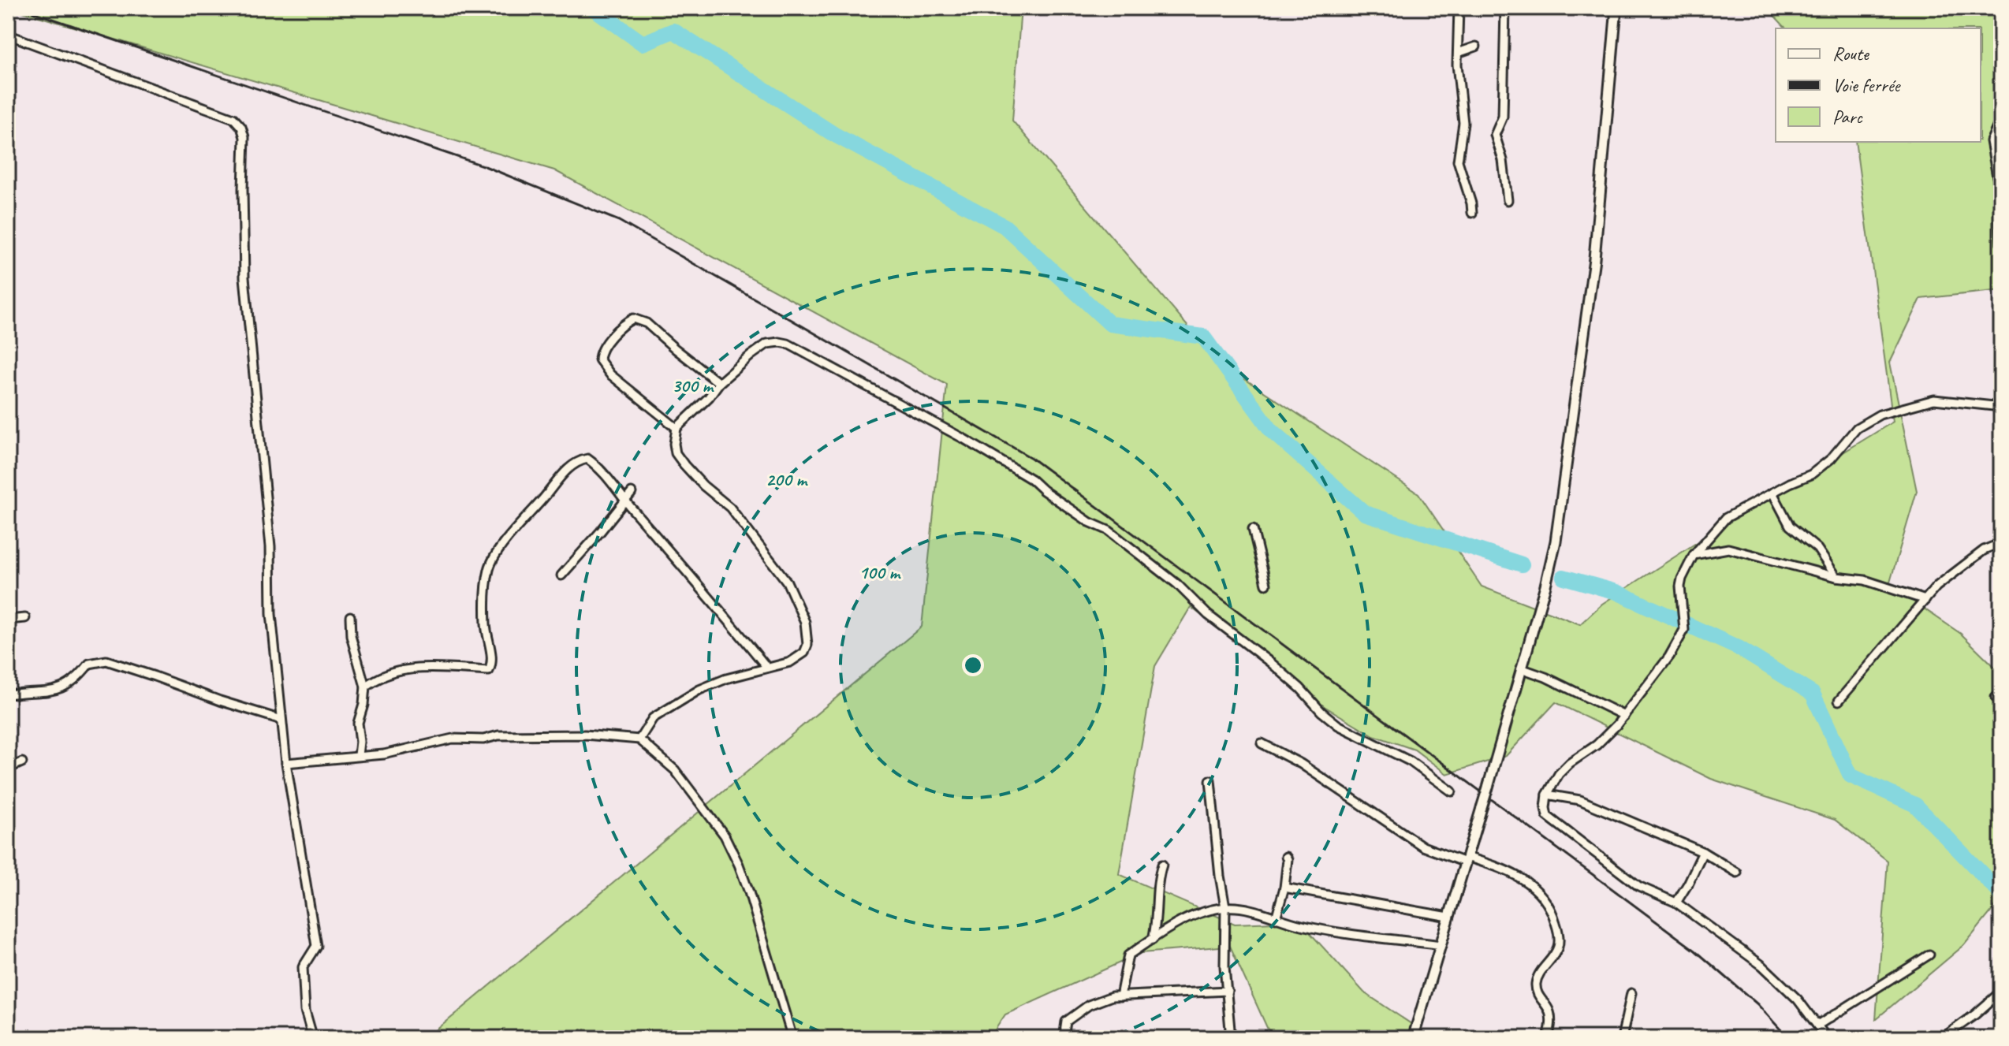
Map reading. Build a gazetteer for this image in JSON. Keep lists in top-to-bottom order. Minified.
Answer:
{"legend":["Route","Voie ferrée","Parc"],"rings":["300 m","200 m","100 m"]}
